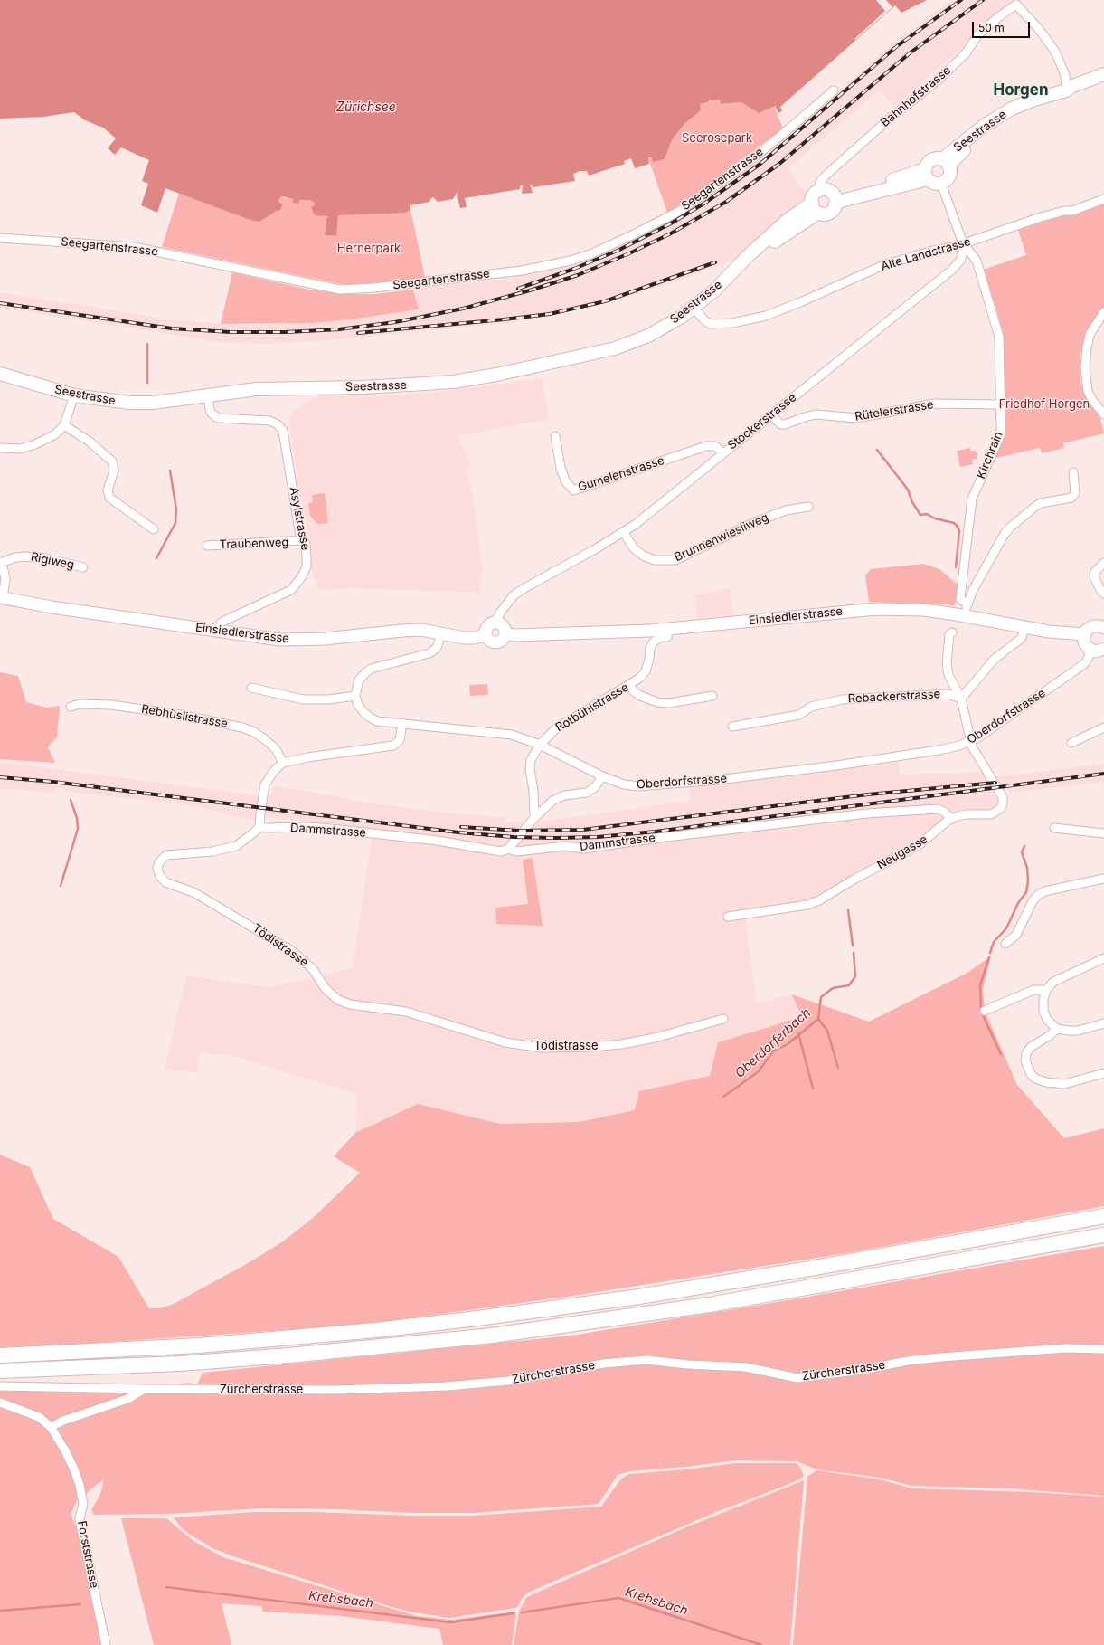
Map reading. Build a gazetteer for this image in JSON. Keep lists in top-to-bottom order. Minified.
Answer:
{"streets":{"main road":["Seestrasse","Einsiedlerstrasse"],"street":["Bahnhofstrasse","Seegartenstrasse","Alte Landstrasse","Rütelerstrasse","Stockerstrasse","Kirchrain","Gumelenstrasse","Asylstrasse","Brunnenwiesliweg","Traubenweg","Rigiweg","Rebackerstrasse","Rotbühlstrasse","Rebhüslistrasse","Oberdorfstrasse","Dammstrasse","Neugasse","Tödistrasse","Zürcherstrasse","Forststrasse"]},"crossings":[["Bahnhofstrasse","Seestrasse"],["Seestrasse","Alte Landstrasse"],["Seestrasse","Stockerstrasse"],["Seestrasse","Asylstrasse"],["Alte Landstrasse","Stockerstrasse"],["Alte Landstrasse","Kirchrain"],["Rütelerstrasse","Stockerstrasse"],["Rütelerstrasse","Kirchrain"],["Stockerstrasse","Kirchrain"],["Stockerstrasse","Gumelenstrasse"],["Stockerstrasse","Brunnenwiesliweg"],["Stockerstrasse","Einsiedlerstrasse"],["Asylstrasse","Traubenweg"],["Asylstrasse","Einsiedlerstrasse"],["Einsiedlerstrasse","Rotbühlstrasse"],["Rotbühlstrasse","Oberdorfstrasse"],["Oberdorfstrasse","Neugasse"],["Dammstrasse","Neugasse"],["Dammstrasse","Tödistrasse"]],"districts":["Horgen"],"water":["Zürichsee","Oberdorferbach","Krebsbach"],"parks":["Seerosepark","Hernerpark","Friedhof Horgen"],"scale_bar":"50 m"}
